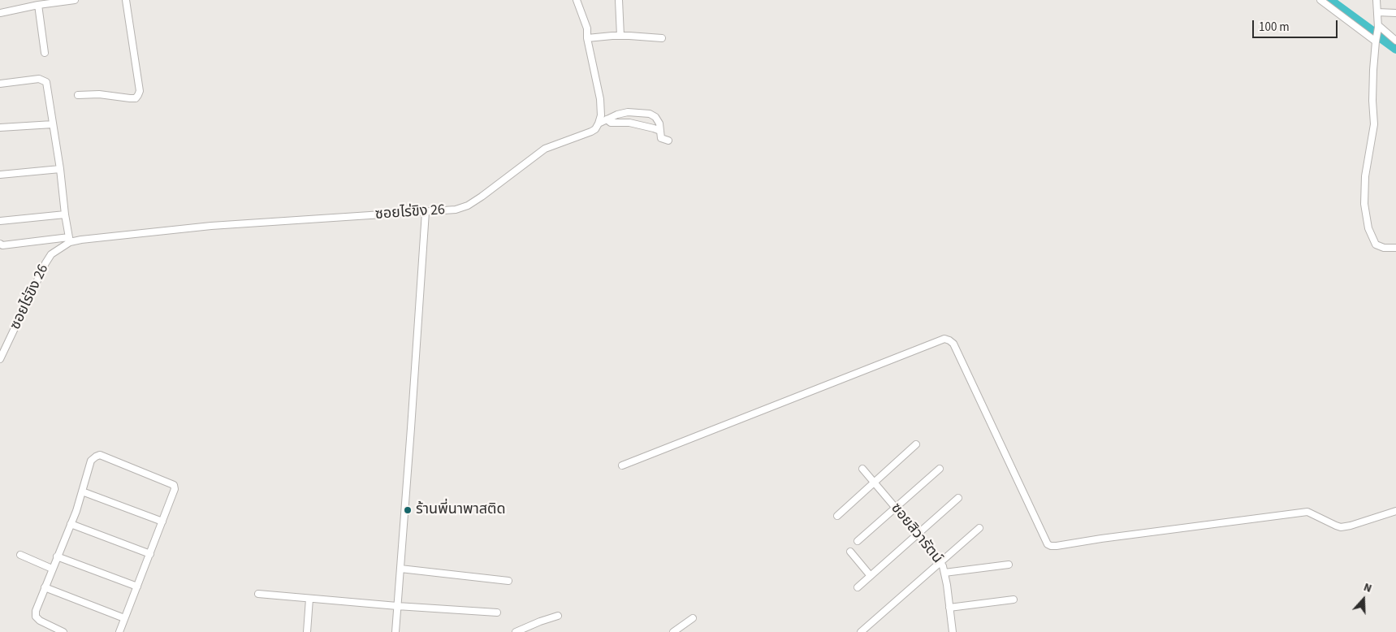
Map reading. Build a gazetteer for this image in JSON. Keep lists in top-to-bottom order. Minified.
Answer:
{"streets":{"street":["ซอยไร่ขิง 26","ซอยสิวารัตน์"]},"places":["ร้านพี่นาพาสติด"],"scale_bar":"100 m","north":"top"}
